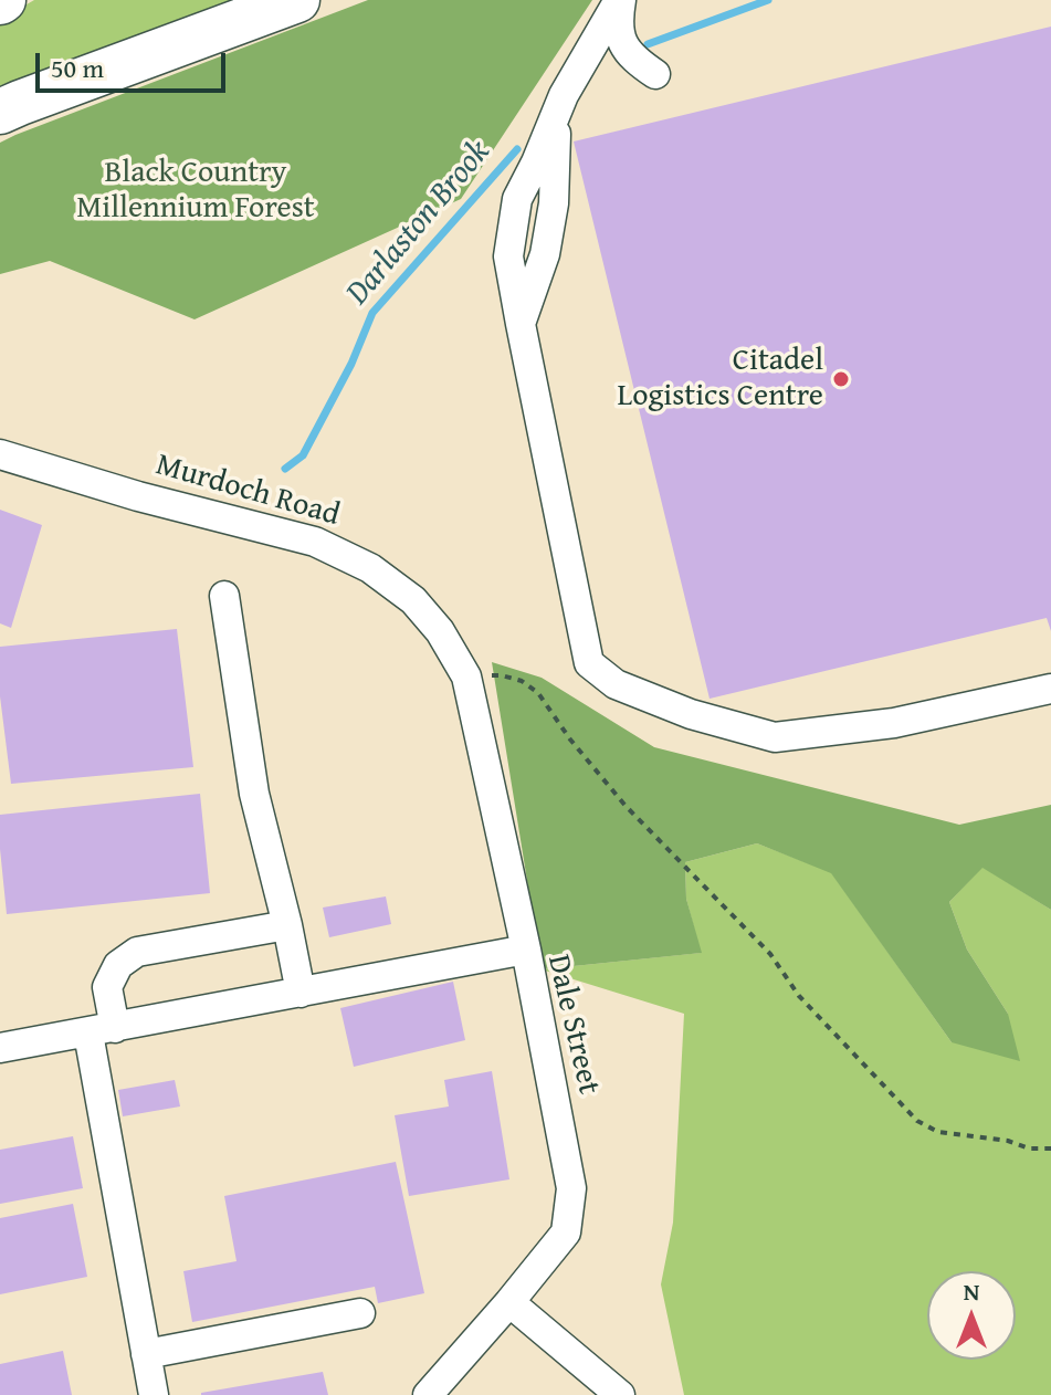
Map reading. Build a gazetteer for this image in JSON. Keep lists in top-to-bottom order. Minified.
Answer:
{"streets":{"street":["Murdoch Road","Dale Street"]},"crossings":[["Murdoch Road","Dale Street"]],"water":["Darlaston Brook"],"parks":["Black Country Millennium Forest"],"places":["Citadel Logistics Centre"],"scale_bar":"50 m","north":"top"}
